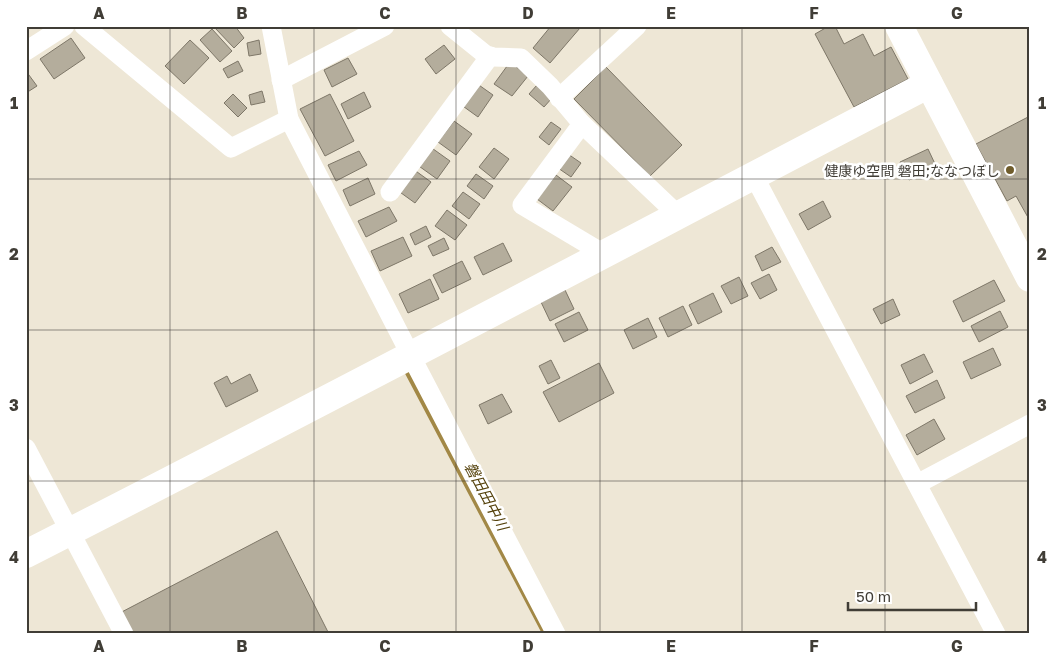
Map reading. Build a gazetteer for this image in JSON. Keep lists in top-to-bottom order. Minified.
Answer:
{"water":["磐田田中川"],"places":["健康ゆ空間 磐田;ななつぼし"],"scale_bar":"50 m","grid":{"columns":["A","B","C","D","E","F","G"],"rows":["1","2","3","4"]}}
